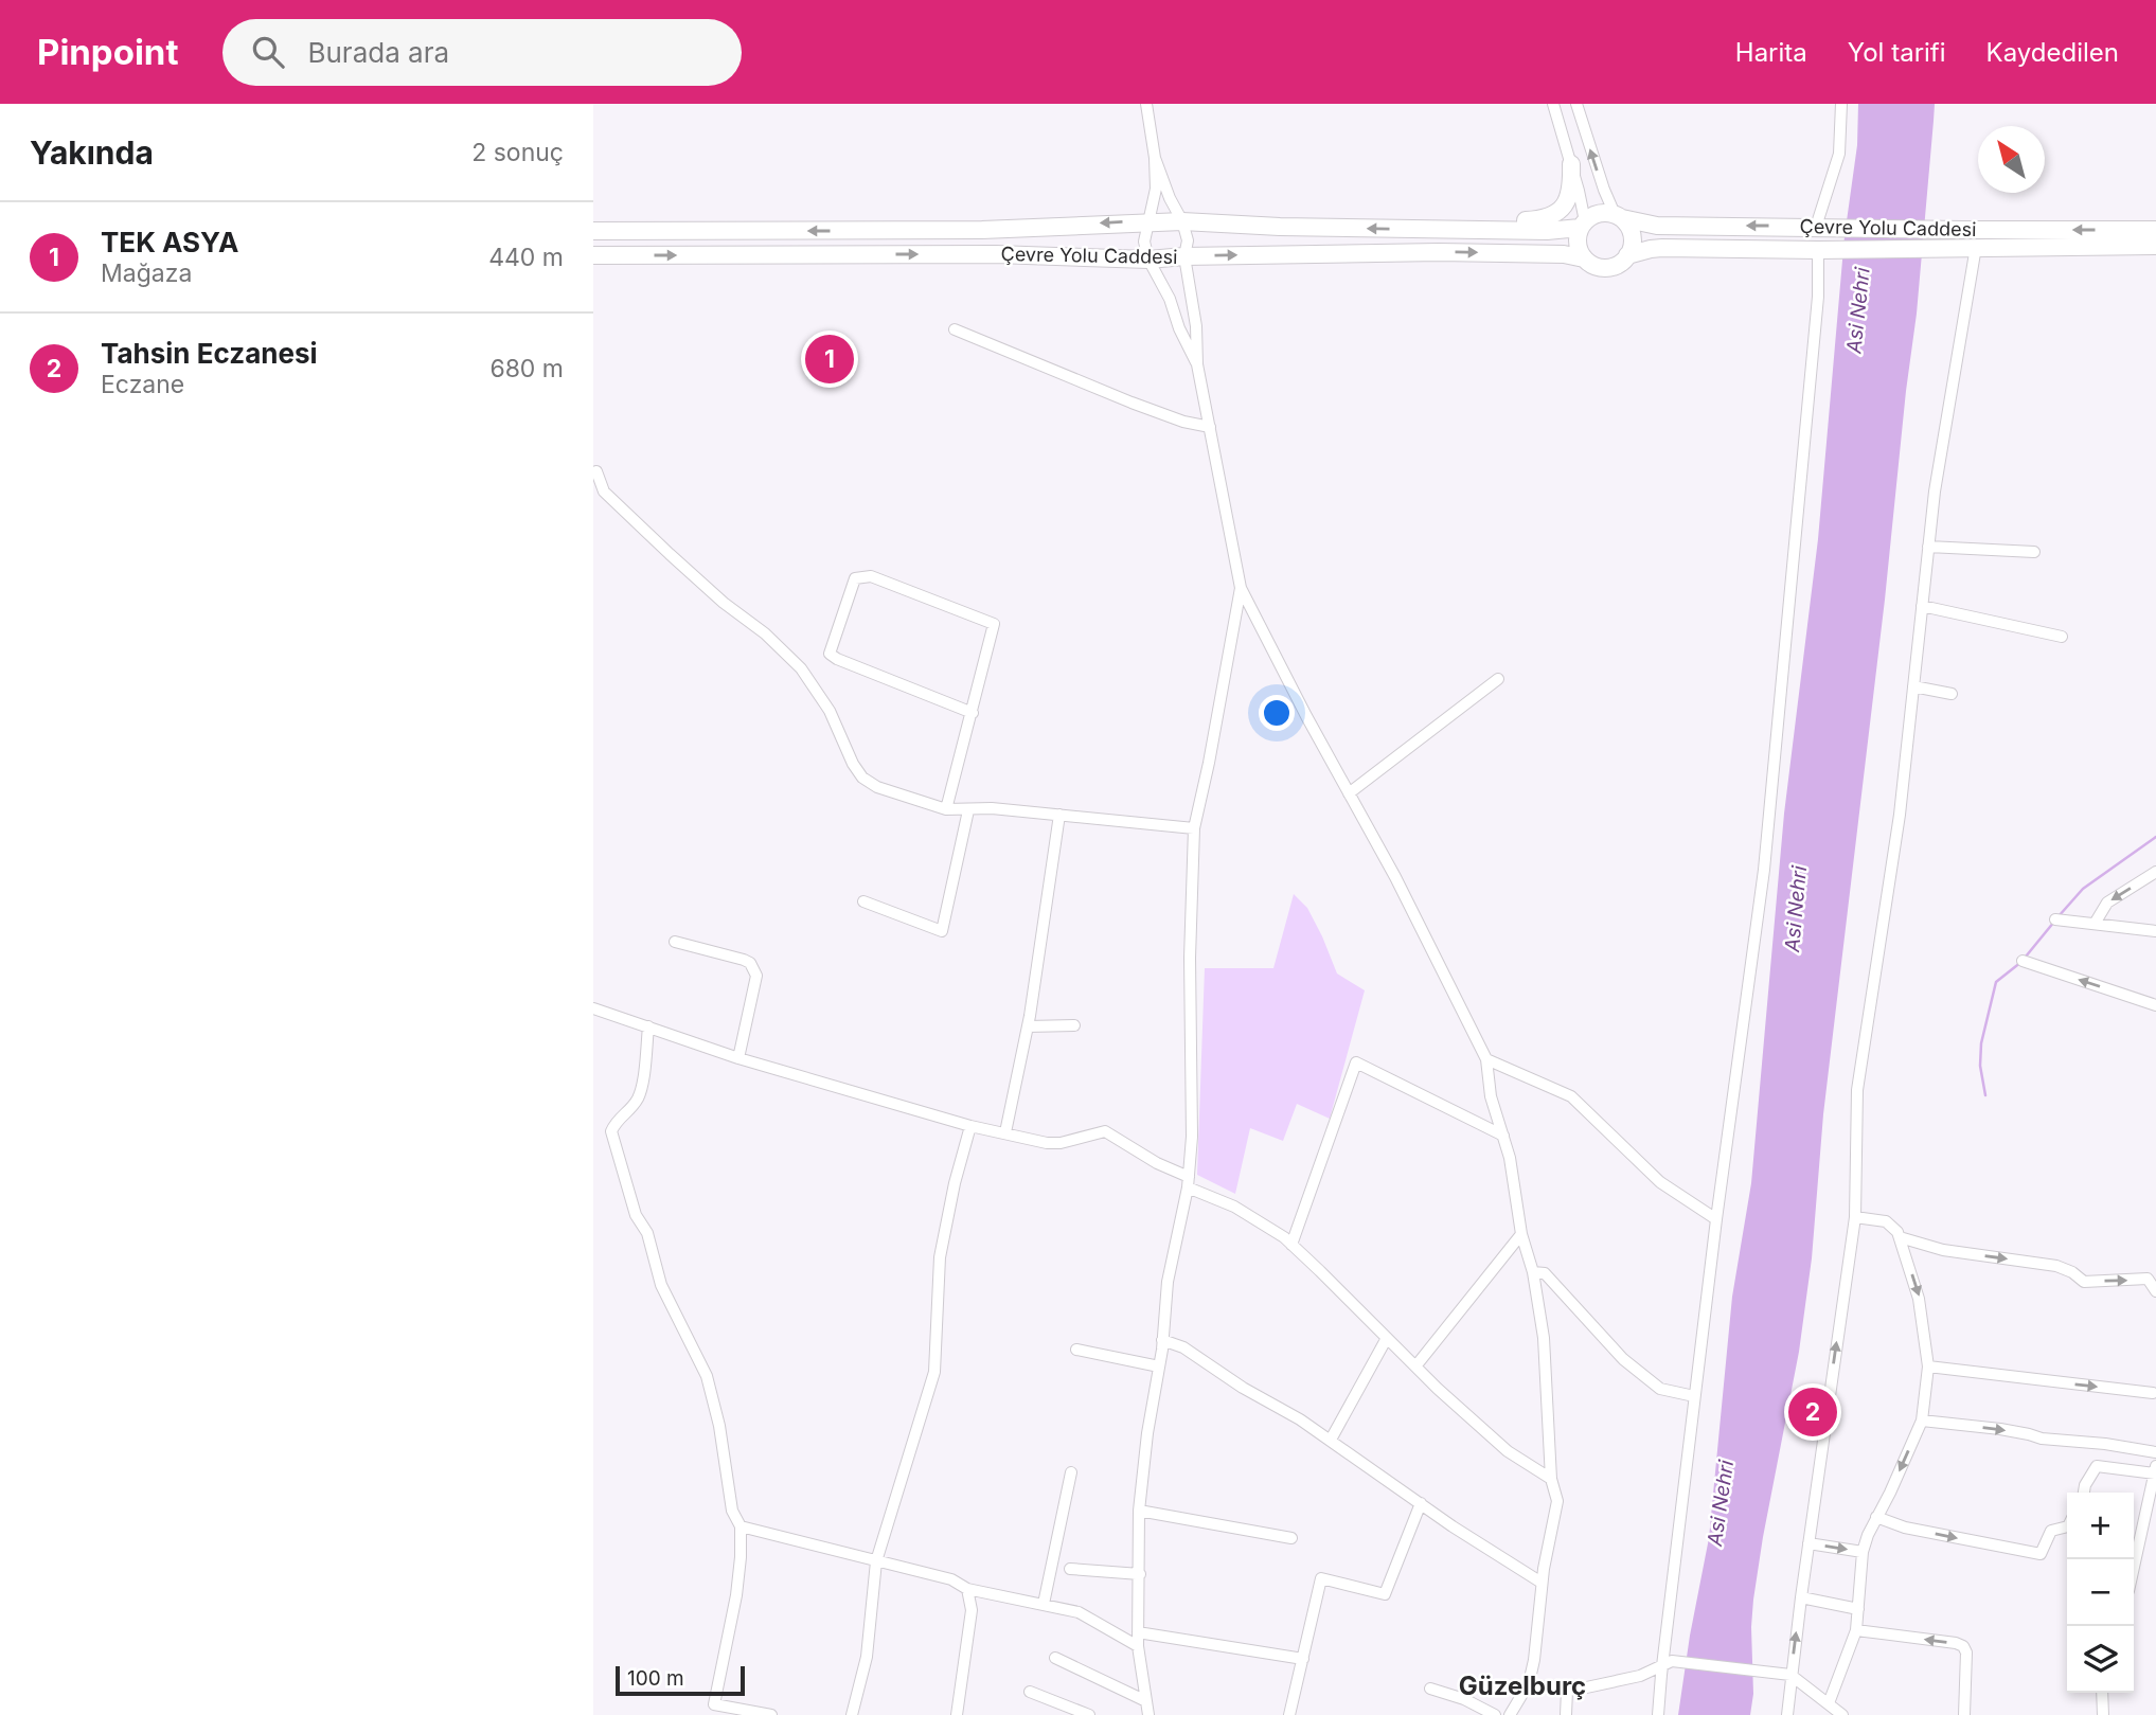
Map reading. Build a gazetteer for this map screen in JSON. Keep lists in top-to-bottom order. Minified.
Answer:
{"streets":{"highway":["Çevre Yolu Caddesi"]},"districts":["Güzelburç"],"water":["Asi Nehri"],"scale_bar":"100 m","north":"top left","page":{"header":"Pinpoint","search":"Burada ara","nav":["Harita","Yol tarifi","Kaydedilen"],"heading":["Yakında","2 sonuç"],"list":[{"mark":"1","name":"TEK ASYA","note":"Mağaza","value":"440 m"},{"mark":"2","name":"Tahsin Eczanesi","note":"Eczane","value":"680 m"}],"pins":["1","2"],"map_buttons":["+","−"],"scale":"100 m"}}
